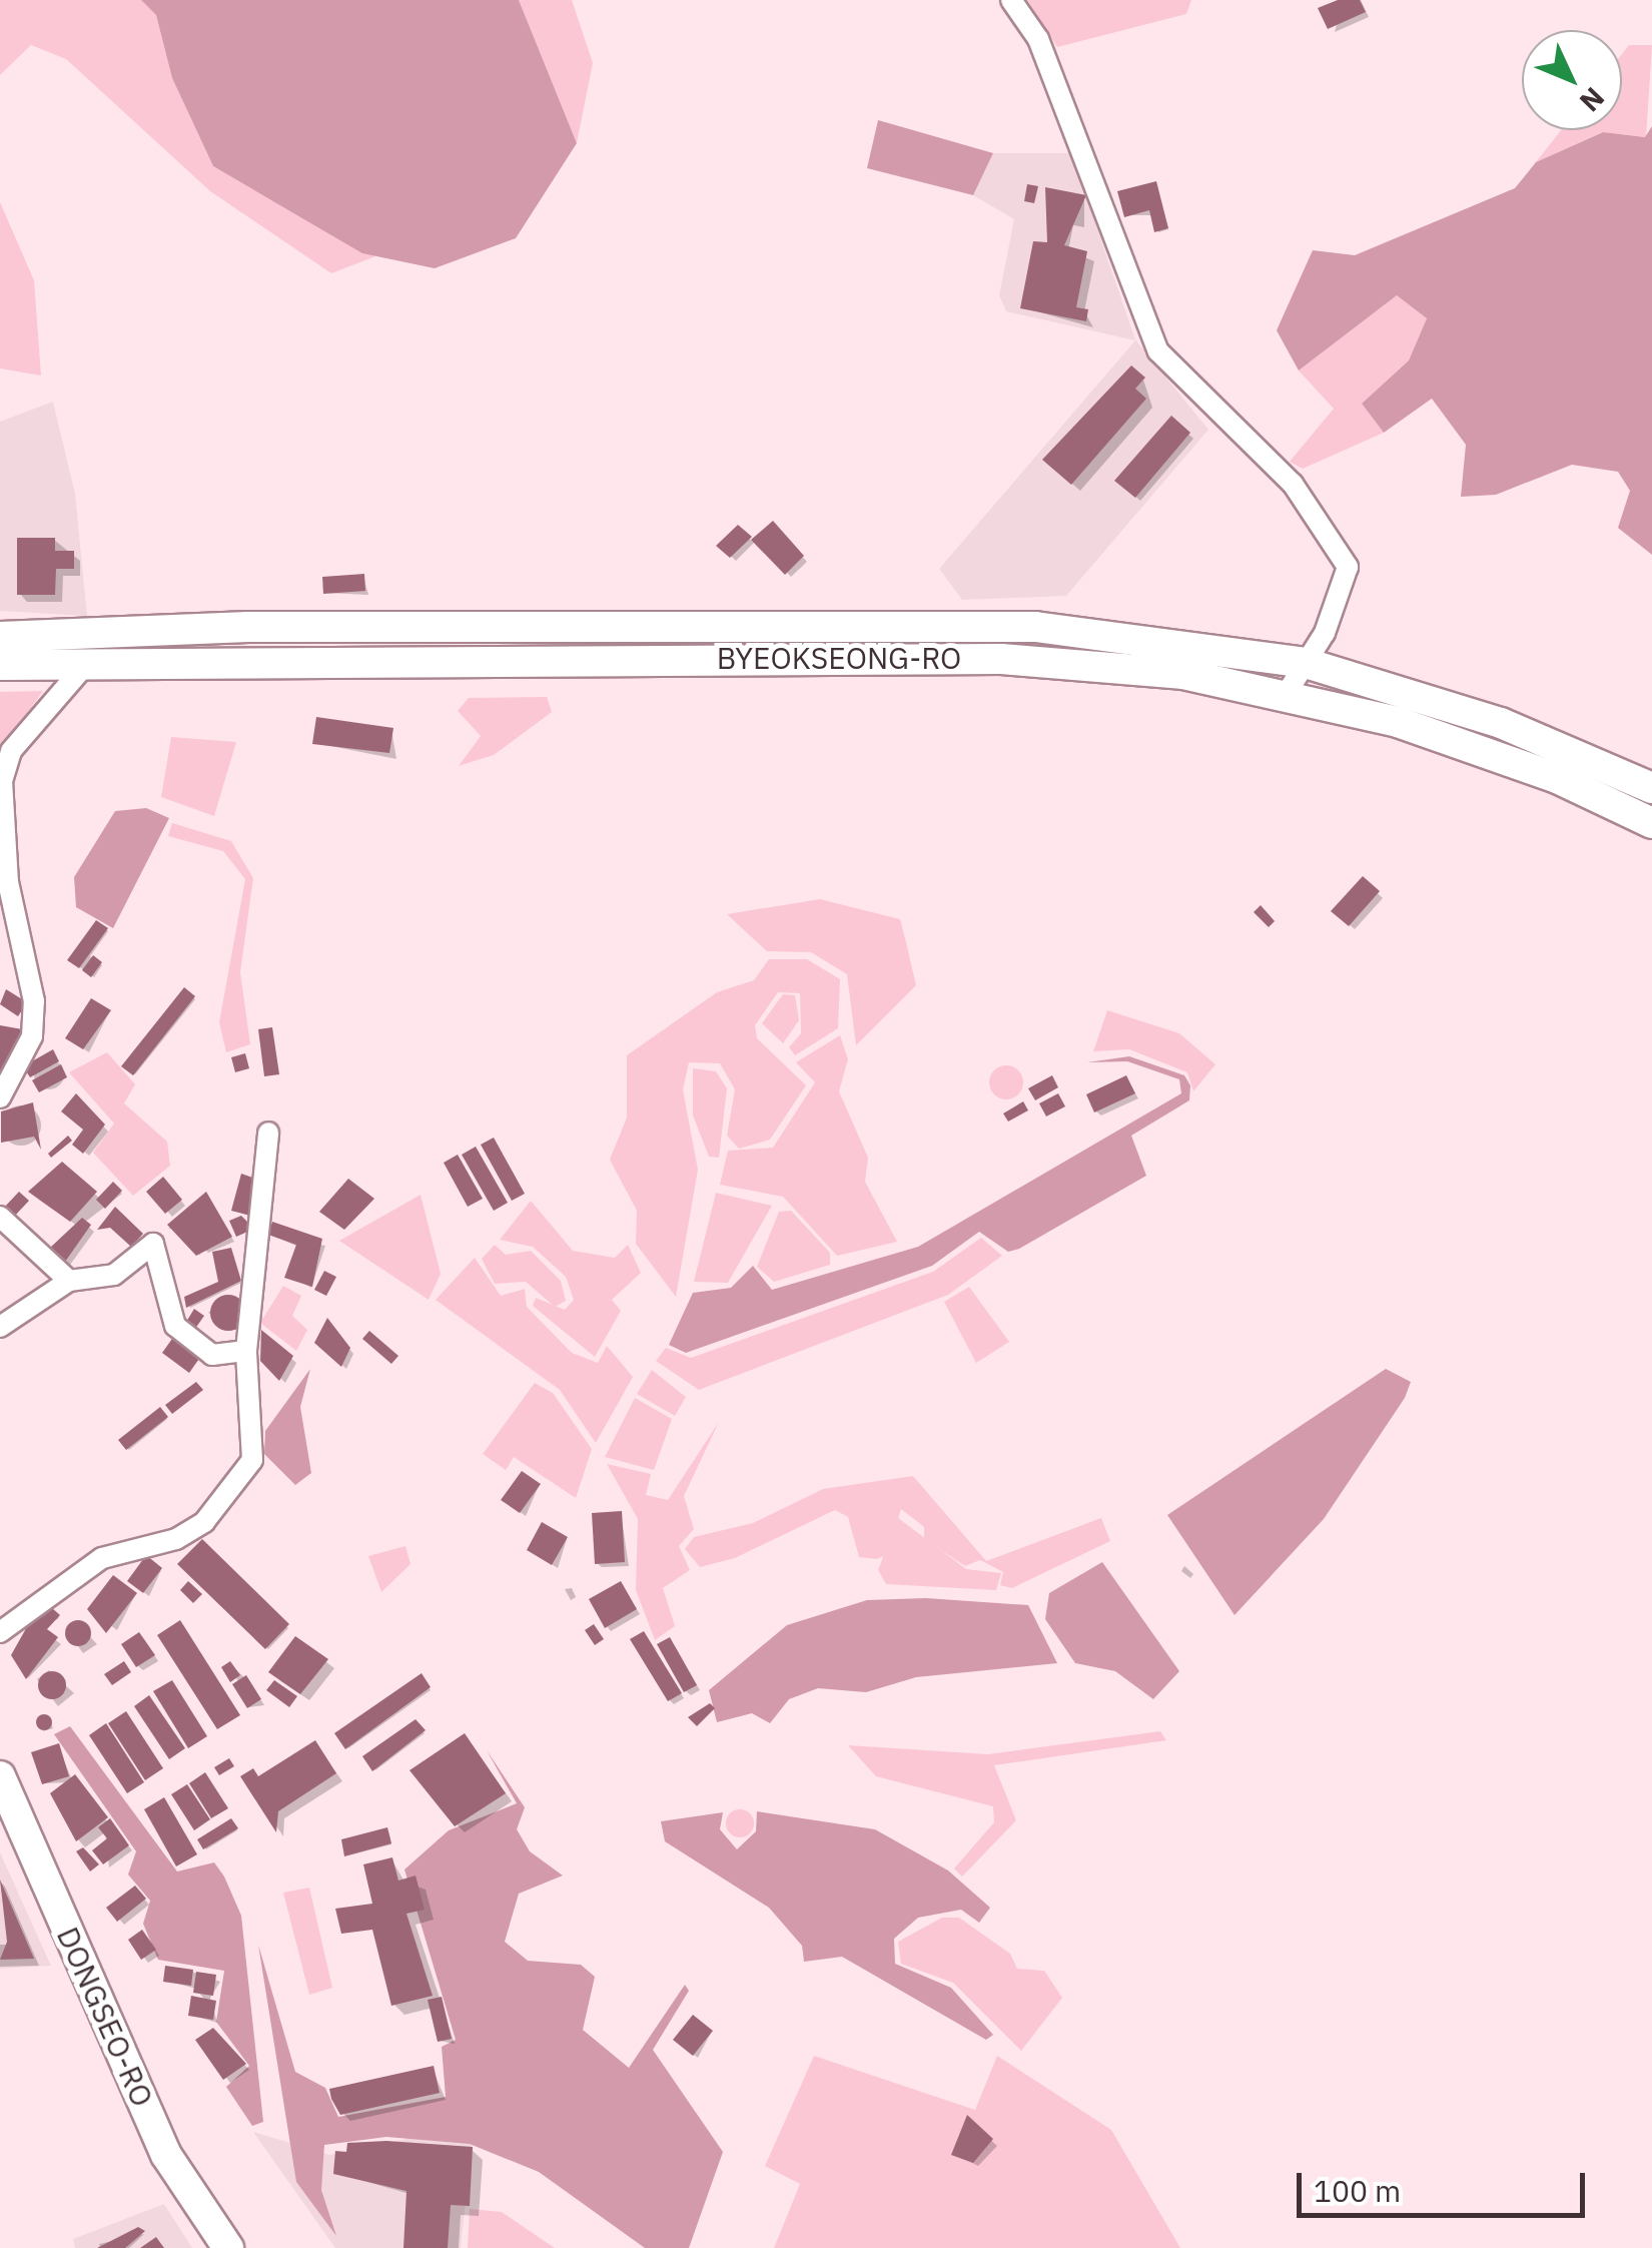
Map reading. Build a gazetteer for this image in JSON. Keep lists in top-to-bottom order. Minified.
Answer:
{"streets":{"main road":["BYEOKSEONG-RO","DONGSEO-RO"]},"scale_bar":"100 m","north":"bottom right"}
